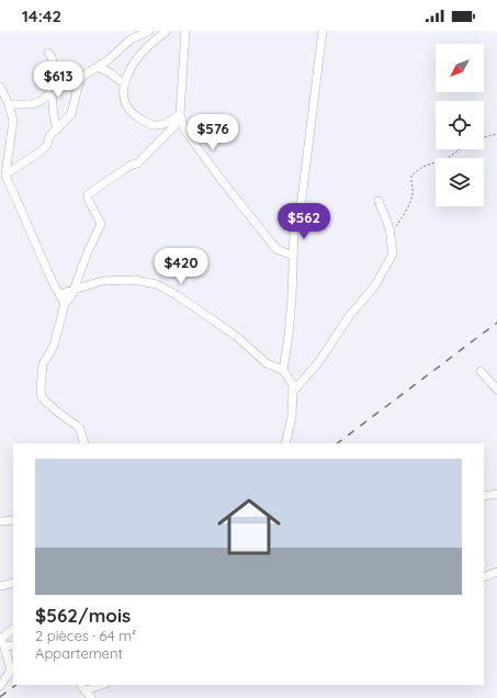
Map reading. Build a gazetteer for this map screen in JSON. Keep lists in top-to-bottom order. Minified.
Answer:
{"north":"bottom left","page":{"status":"14:42","price":["$613","$576","$562","$420"],"list":[{"name":"$562/mois","note":"2 pièces · 64 m² · Appartement"}]}}
